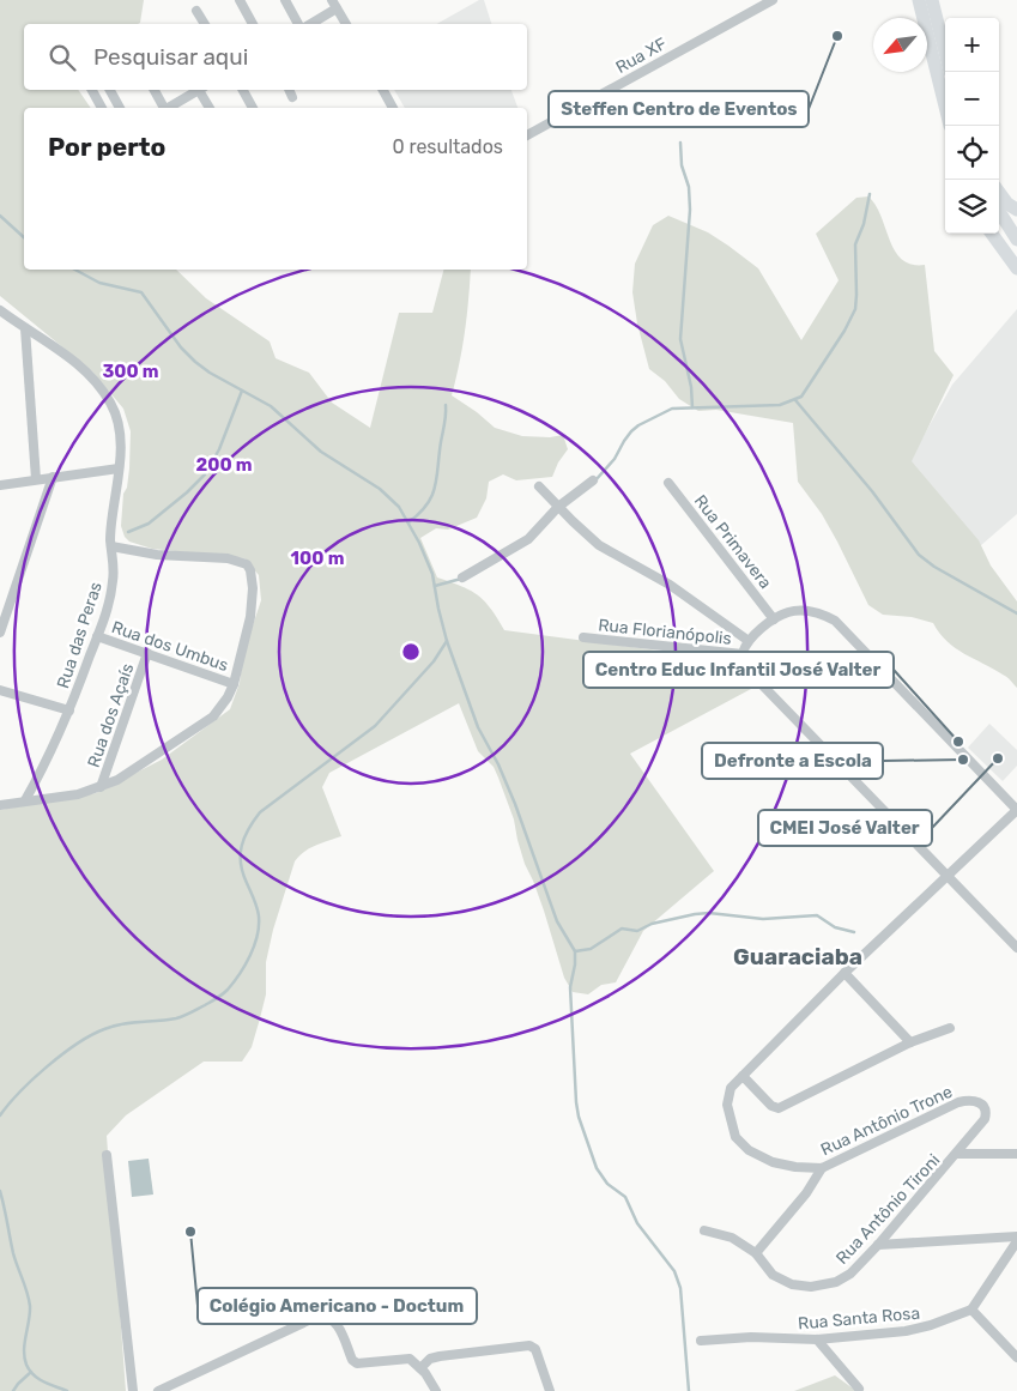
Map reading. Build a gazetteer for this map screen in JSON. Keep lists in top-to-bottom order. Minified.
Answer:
{"streets":{"street":["Rua XF","Rua Primavera","Rua Florianópolis","Rua das Peras","Rua dos Umbus","Rua dos Açaís","Rua Antônio Trone","Rua Antônio Tironi","Rua Santa Rosa"]},"crossings":[["Rua das Peras","Rua dos Umbus"],["Rua dos Umbus","Rua dos Açaís"],["Rua Antônio Trone","Rua Antônio Tironi"]],"districts":["Guaraciaba"],"places":["Steffen Centro de Eventos","Centro Educ Infantil José Valter","CMEI José Valter","Defronte a Escola","Colégio Americano - Doctum"],"north":"bottom left","page":{"map_buttons":["+","−"],"search":"Pesquisar aqui","heading":["Por perto","0 resultados"]},"rings":["300 m","200 m","100 m"]}
